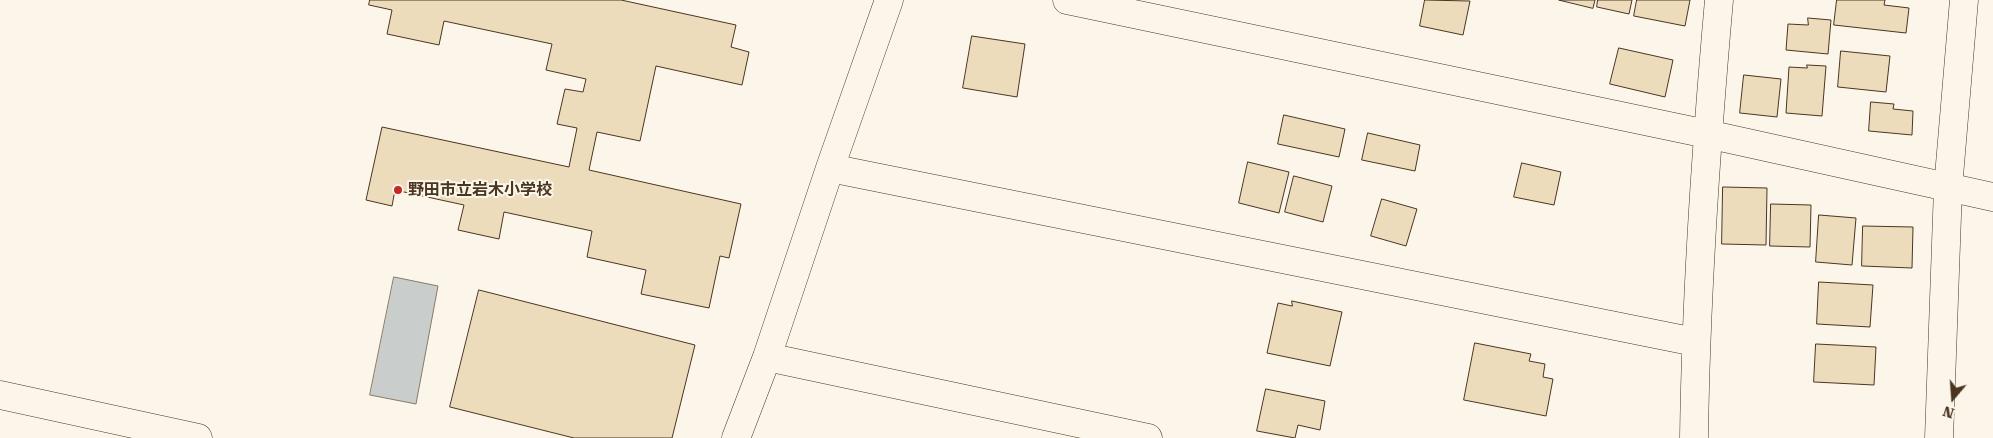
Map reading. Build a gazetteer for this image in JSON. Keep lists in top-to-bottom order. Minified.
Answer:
{"places":["野田市立岩木小学校"],"north":"bottom"}
